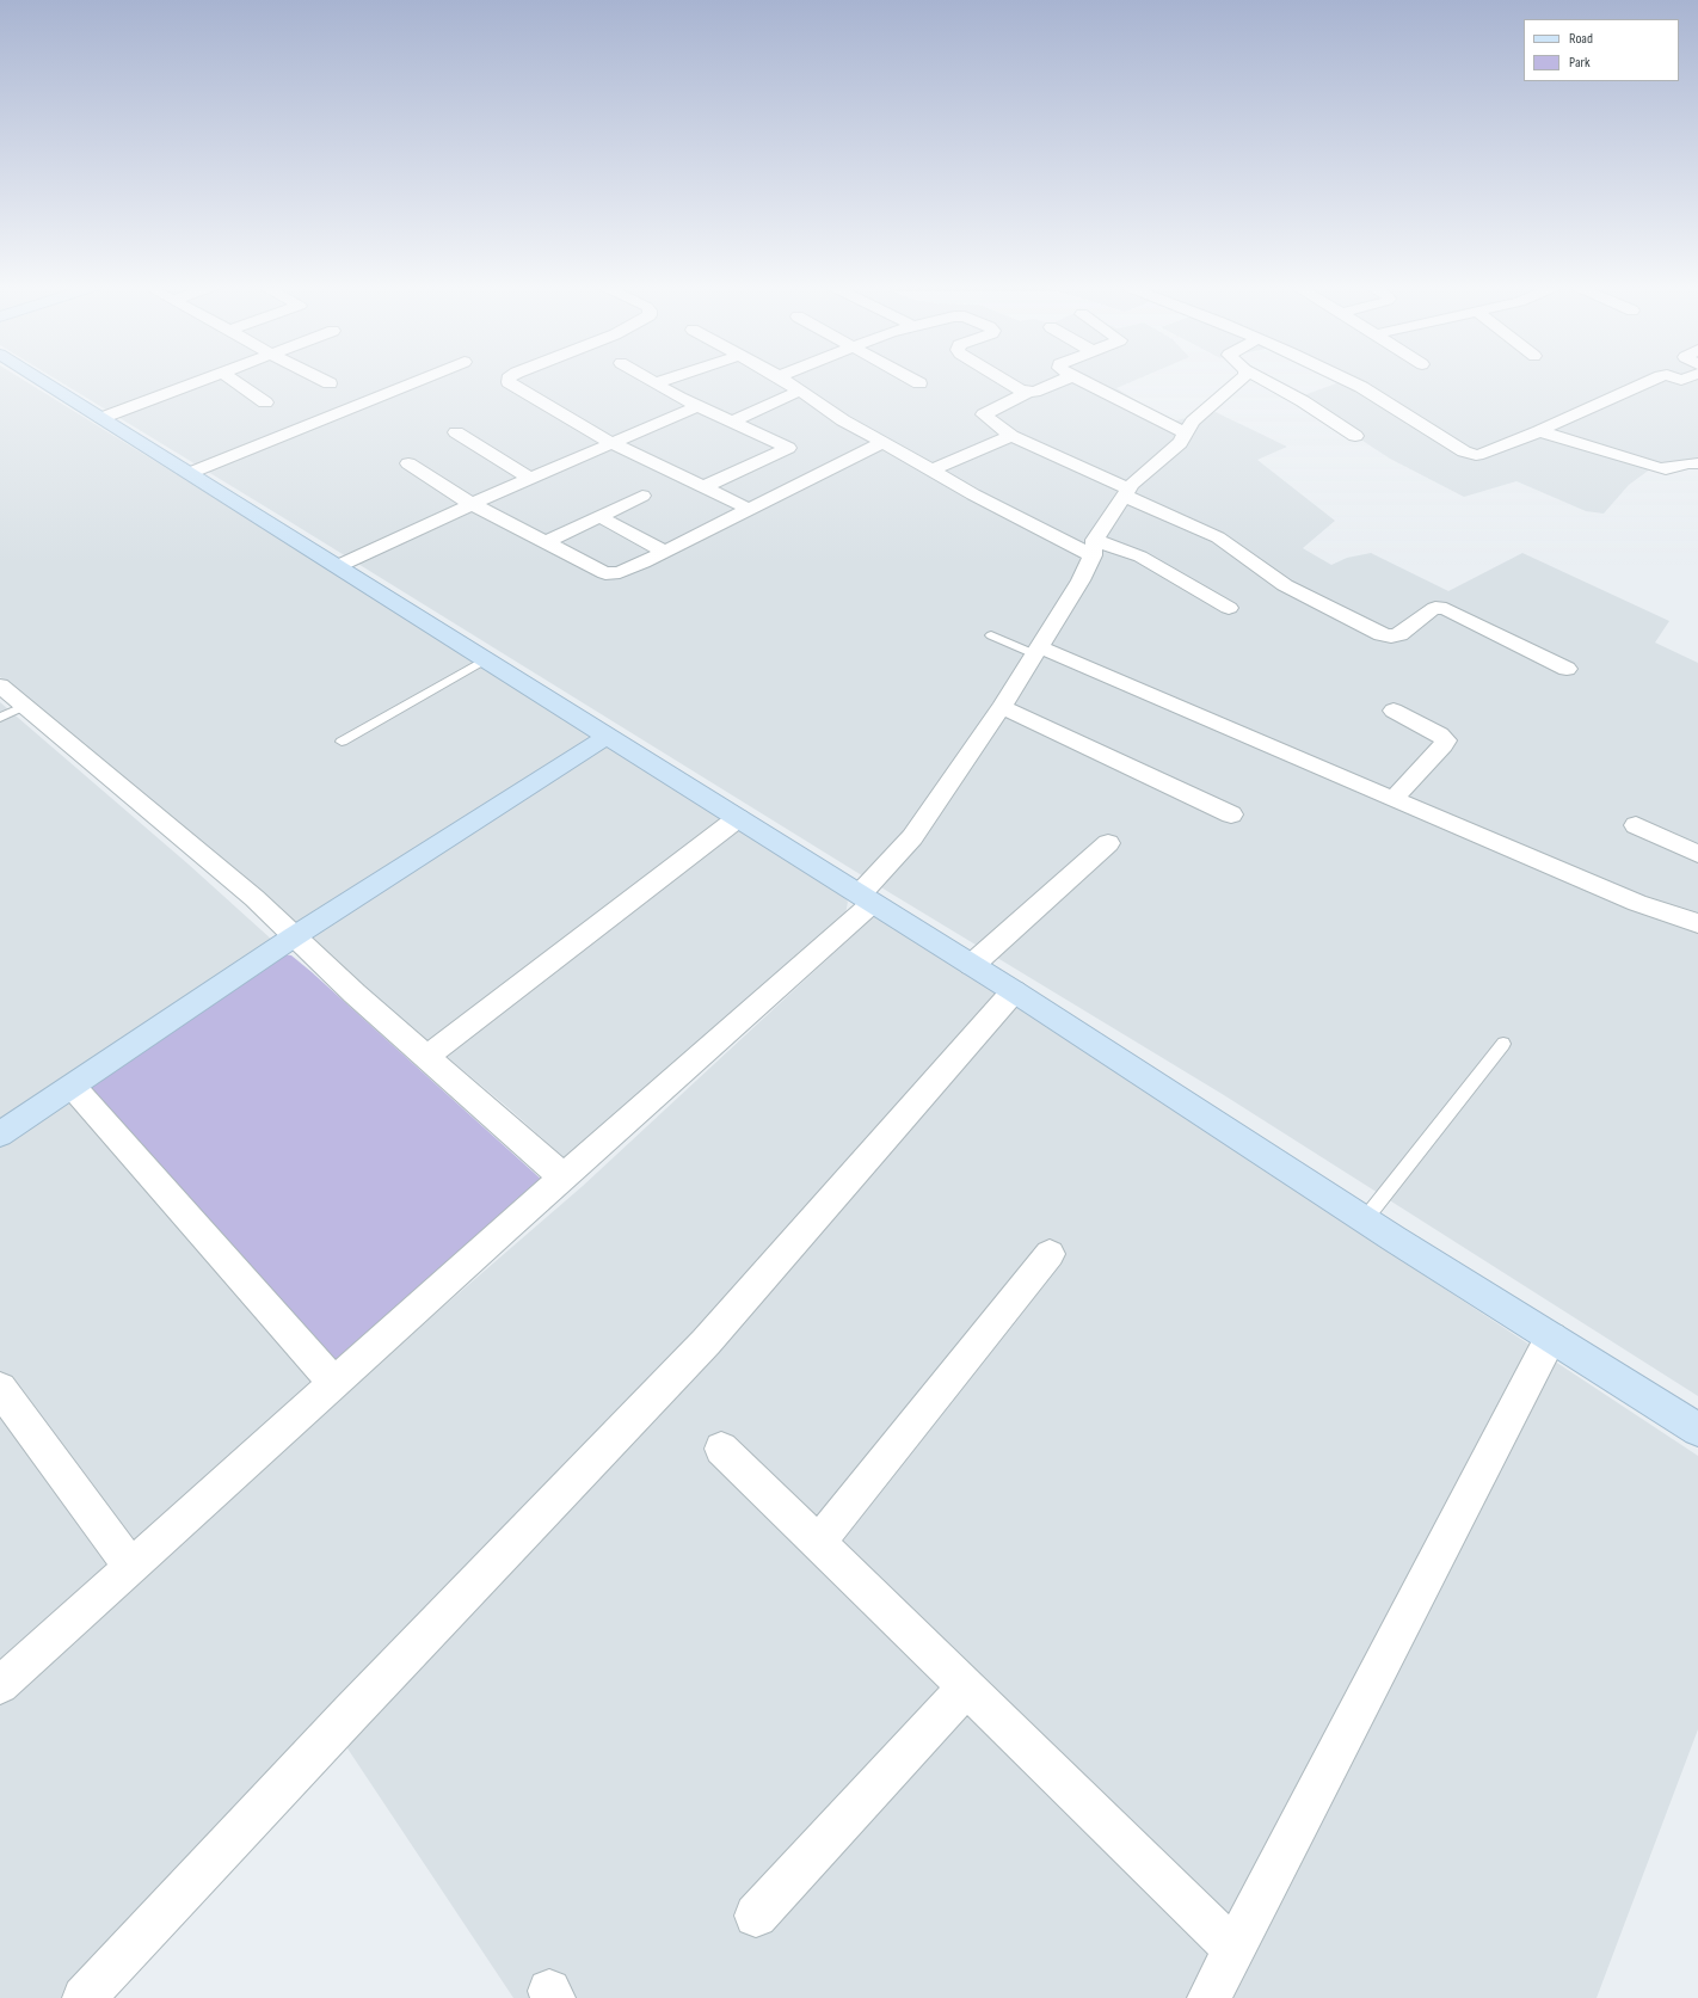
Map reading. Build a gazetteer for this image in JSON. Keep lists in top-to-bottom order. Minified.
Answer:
{"legend":["Road","Park"]}
